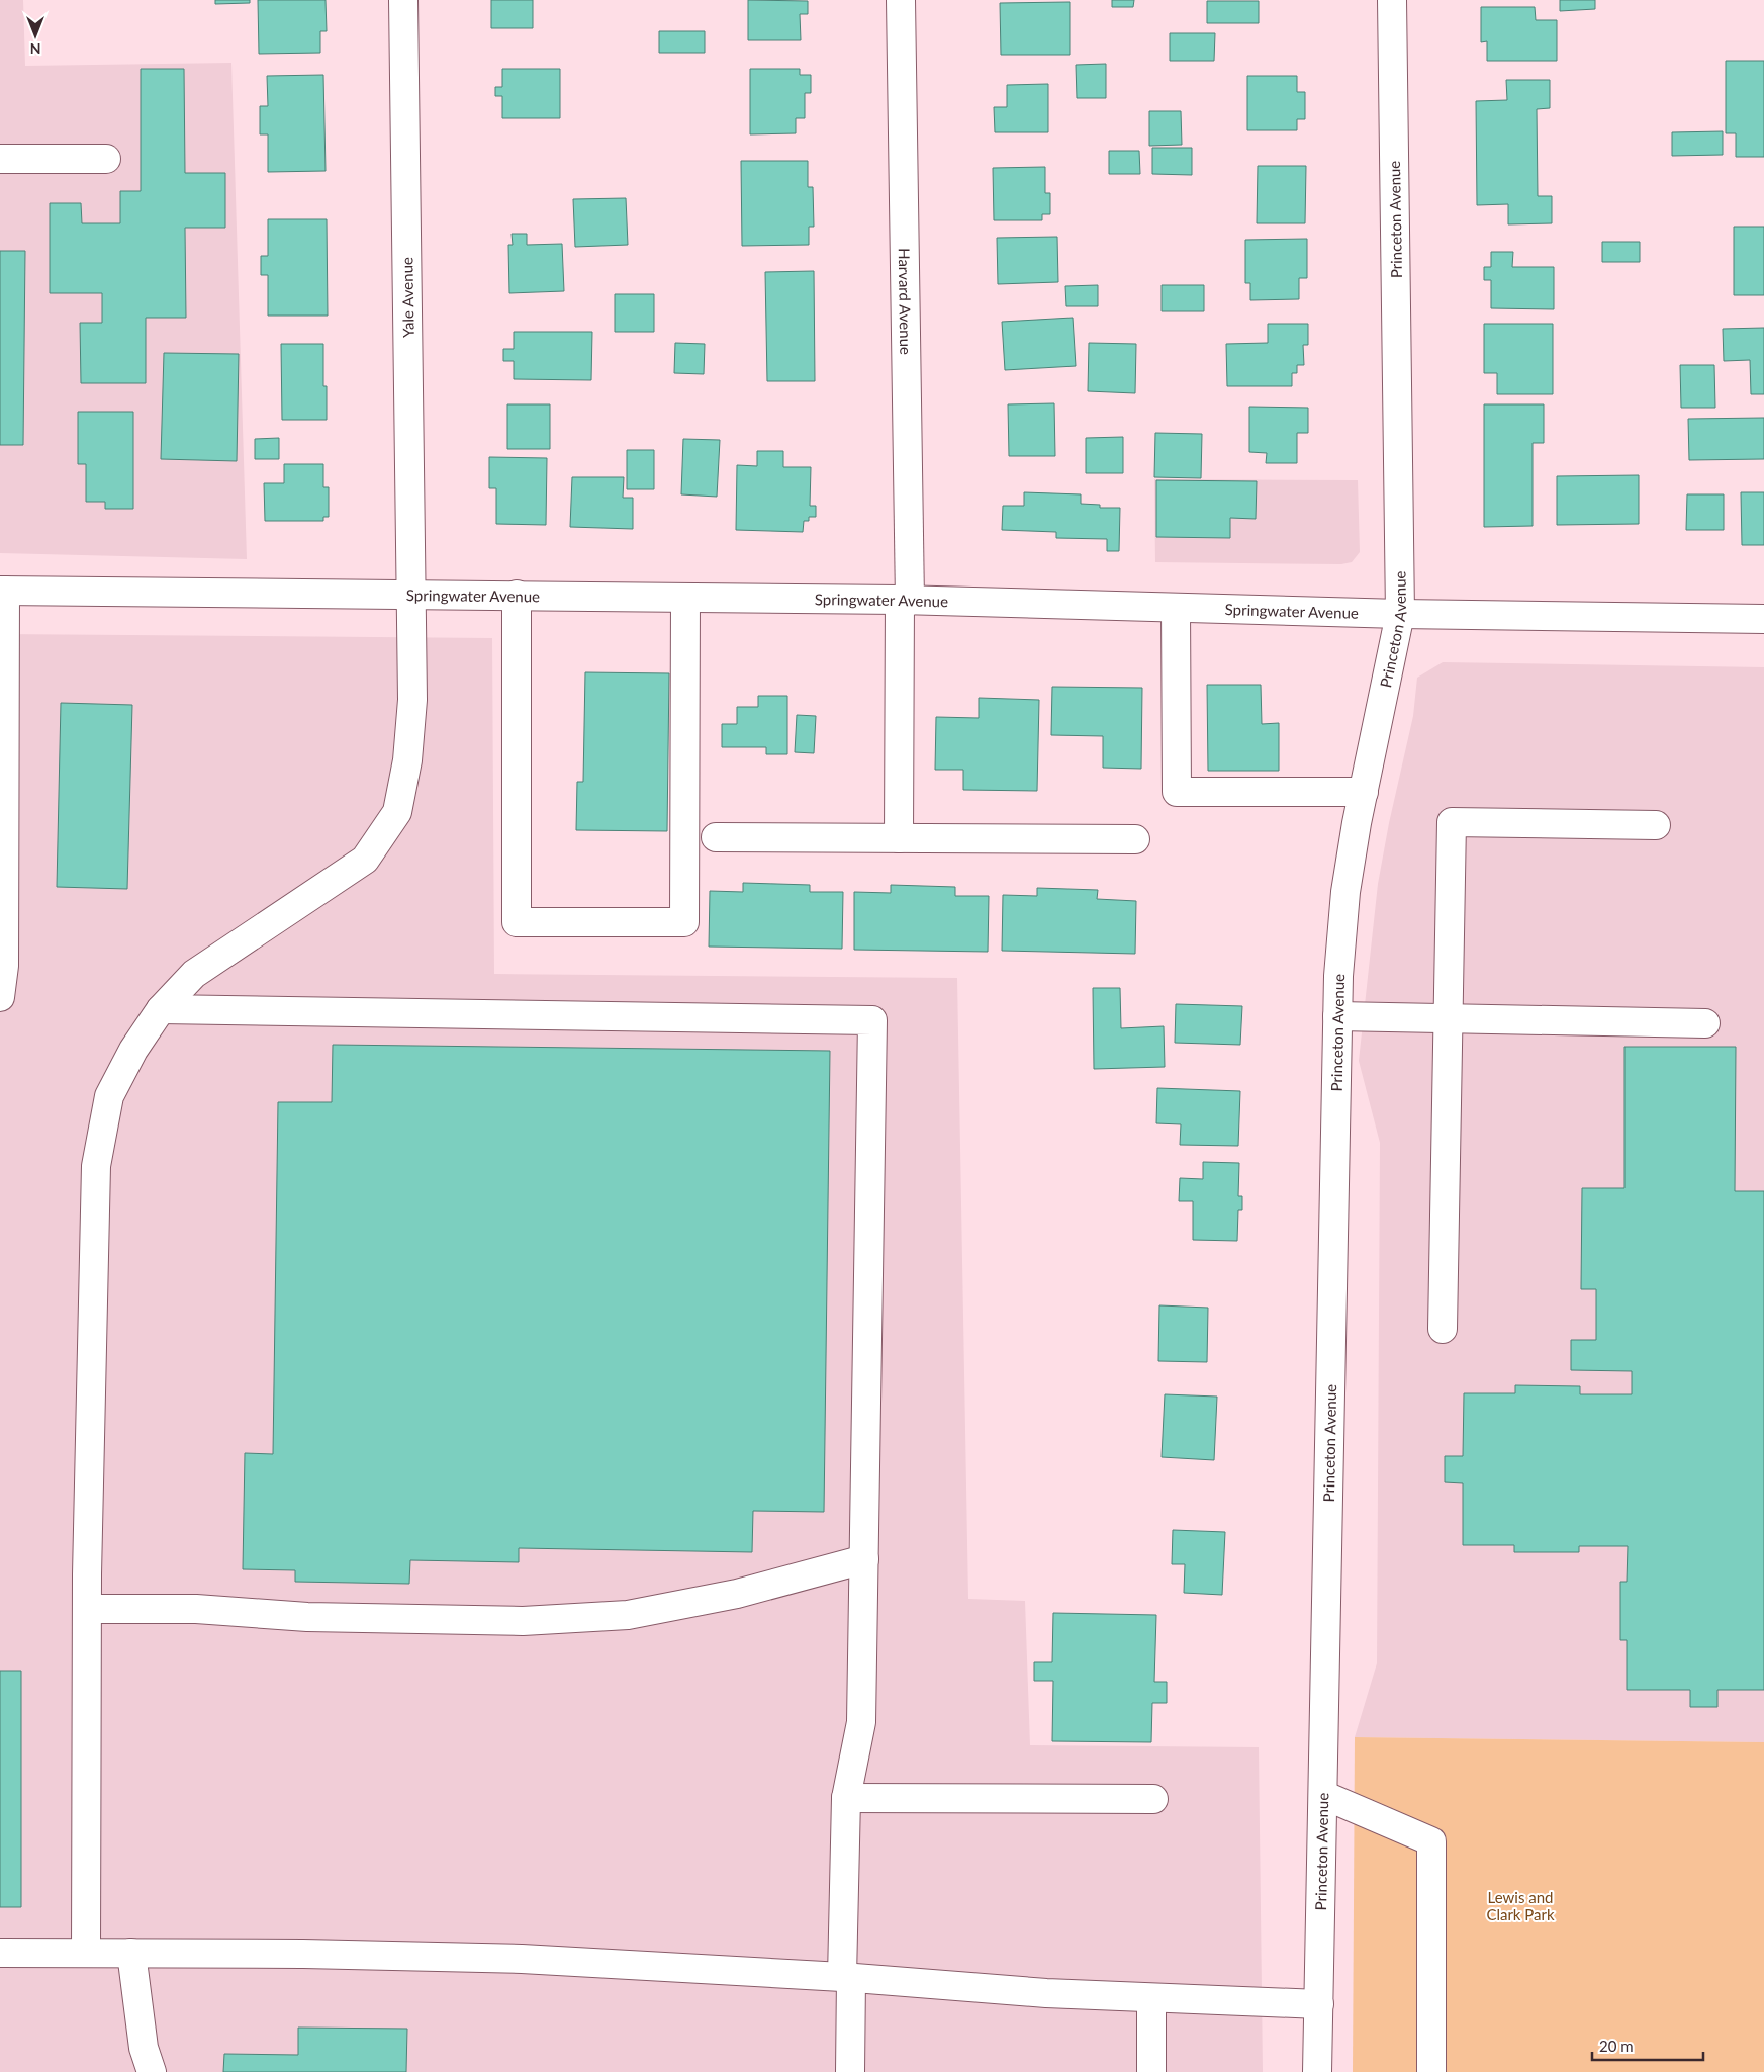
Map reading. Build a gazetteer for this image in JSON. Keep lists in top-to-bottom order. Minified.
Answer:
{"streets":{"street":["Princeton Avenue","Yale Avenue","Harvard Avenue","Springwater Avenue"]},"crossings":[["Princeton Avenue","Springwater Avenue"],["Yale Avenue","Springwater Avenue"],["Harvard Avenue","Springwater Avenue"]],"parks":["Lewis and Clark Park"],"scale_bar":"20 m","north":"bottom"}
